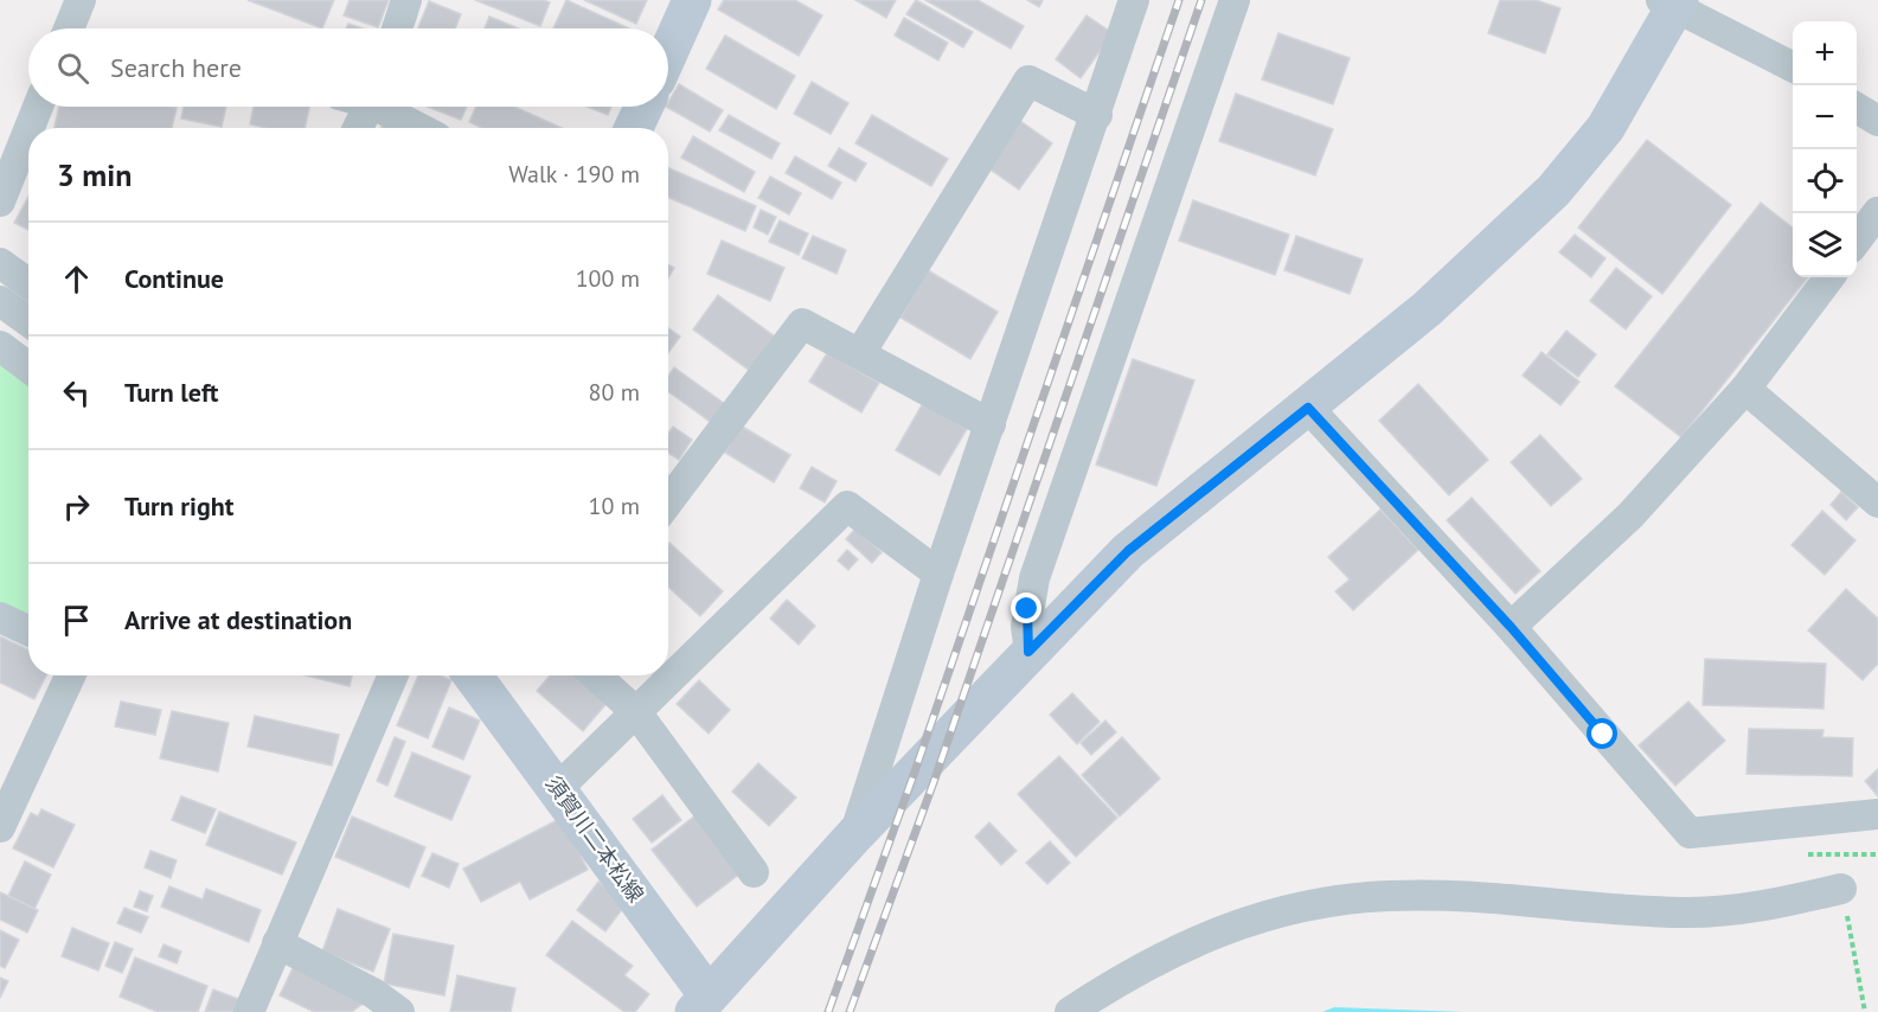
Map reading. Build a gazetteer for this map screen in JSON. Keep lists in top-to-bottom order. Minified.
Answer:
{"streets":{"street":["須賀川二本松線"]},"page":{"map_buttons":["+","−"],"search":"Search here","heading":["3 min","Walk · 190 m"],"list":[["Continue","100 m"],["Turn left","80 m"],["Turn right","10 m"],"Arrive at destination"]}}
